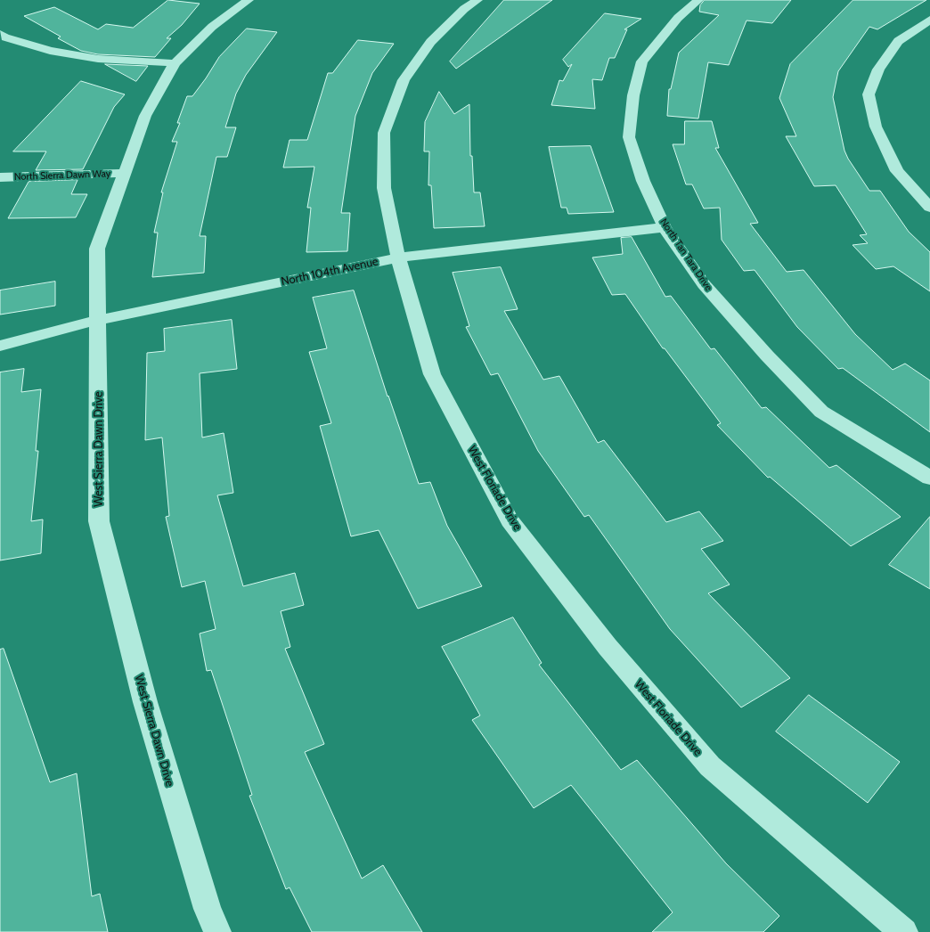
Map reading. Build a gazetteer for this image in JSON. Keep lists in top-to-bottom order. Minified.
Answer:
{"streets":{"street":["North Sierra Dawn Way","North Tan Tara Drive","North 104th Avenue","West Sierra Dawn Drive","West Floriade Drive"]},"crossings":[["North Sierra Dawn Way","West Sierra Dawn Drive"],["North Tan Tara Drive","North 104th Avenue"],["North 104th Avenue","West Sierra Dawn Drive"],["North 104th Avenue","West Floriade Drive"]]}
